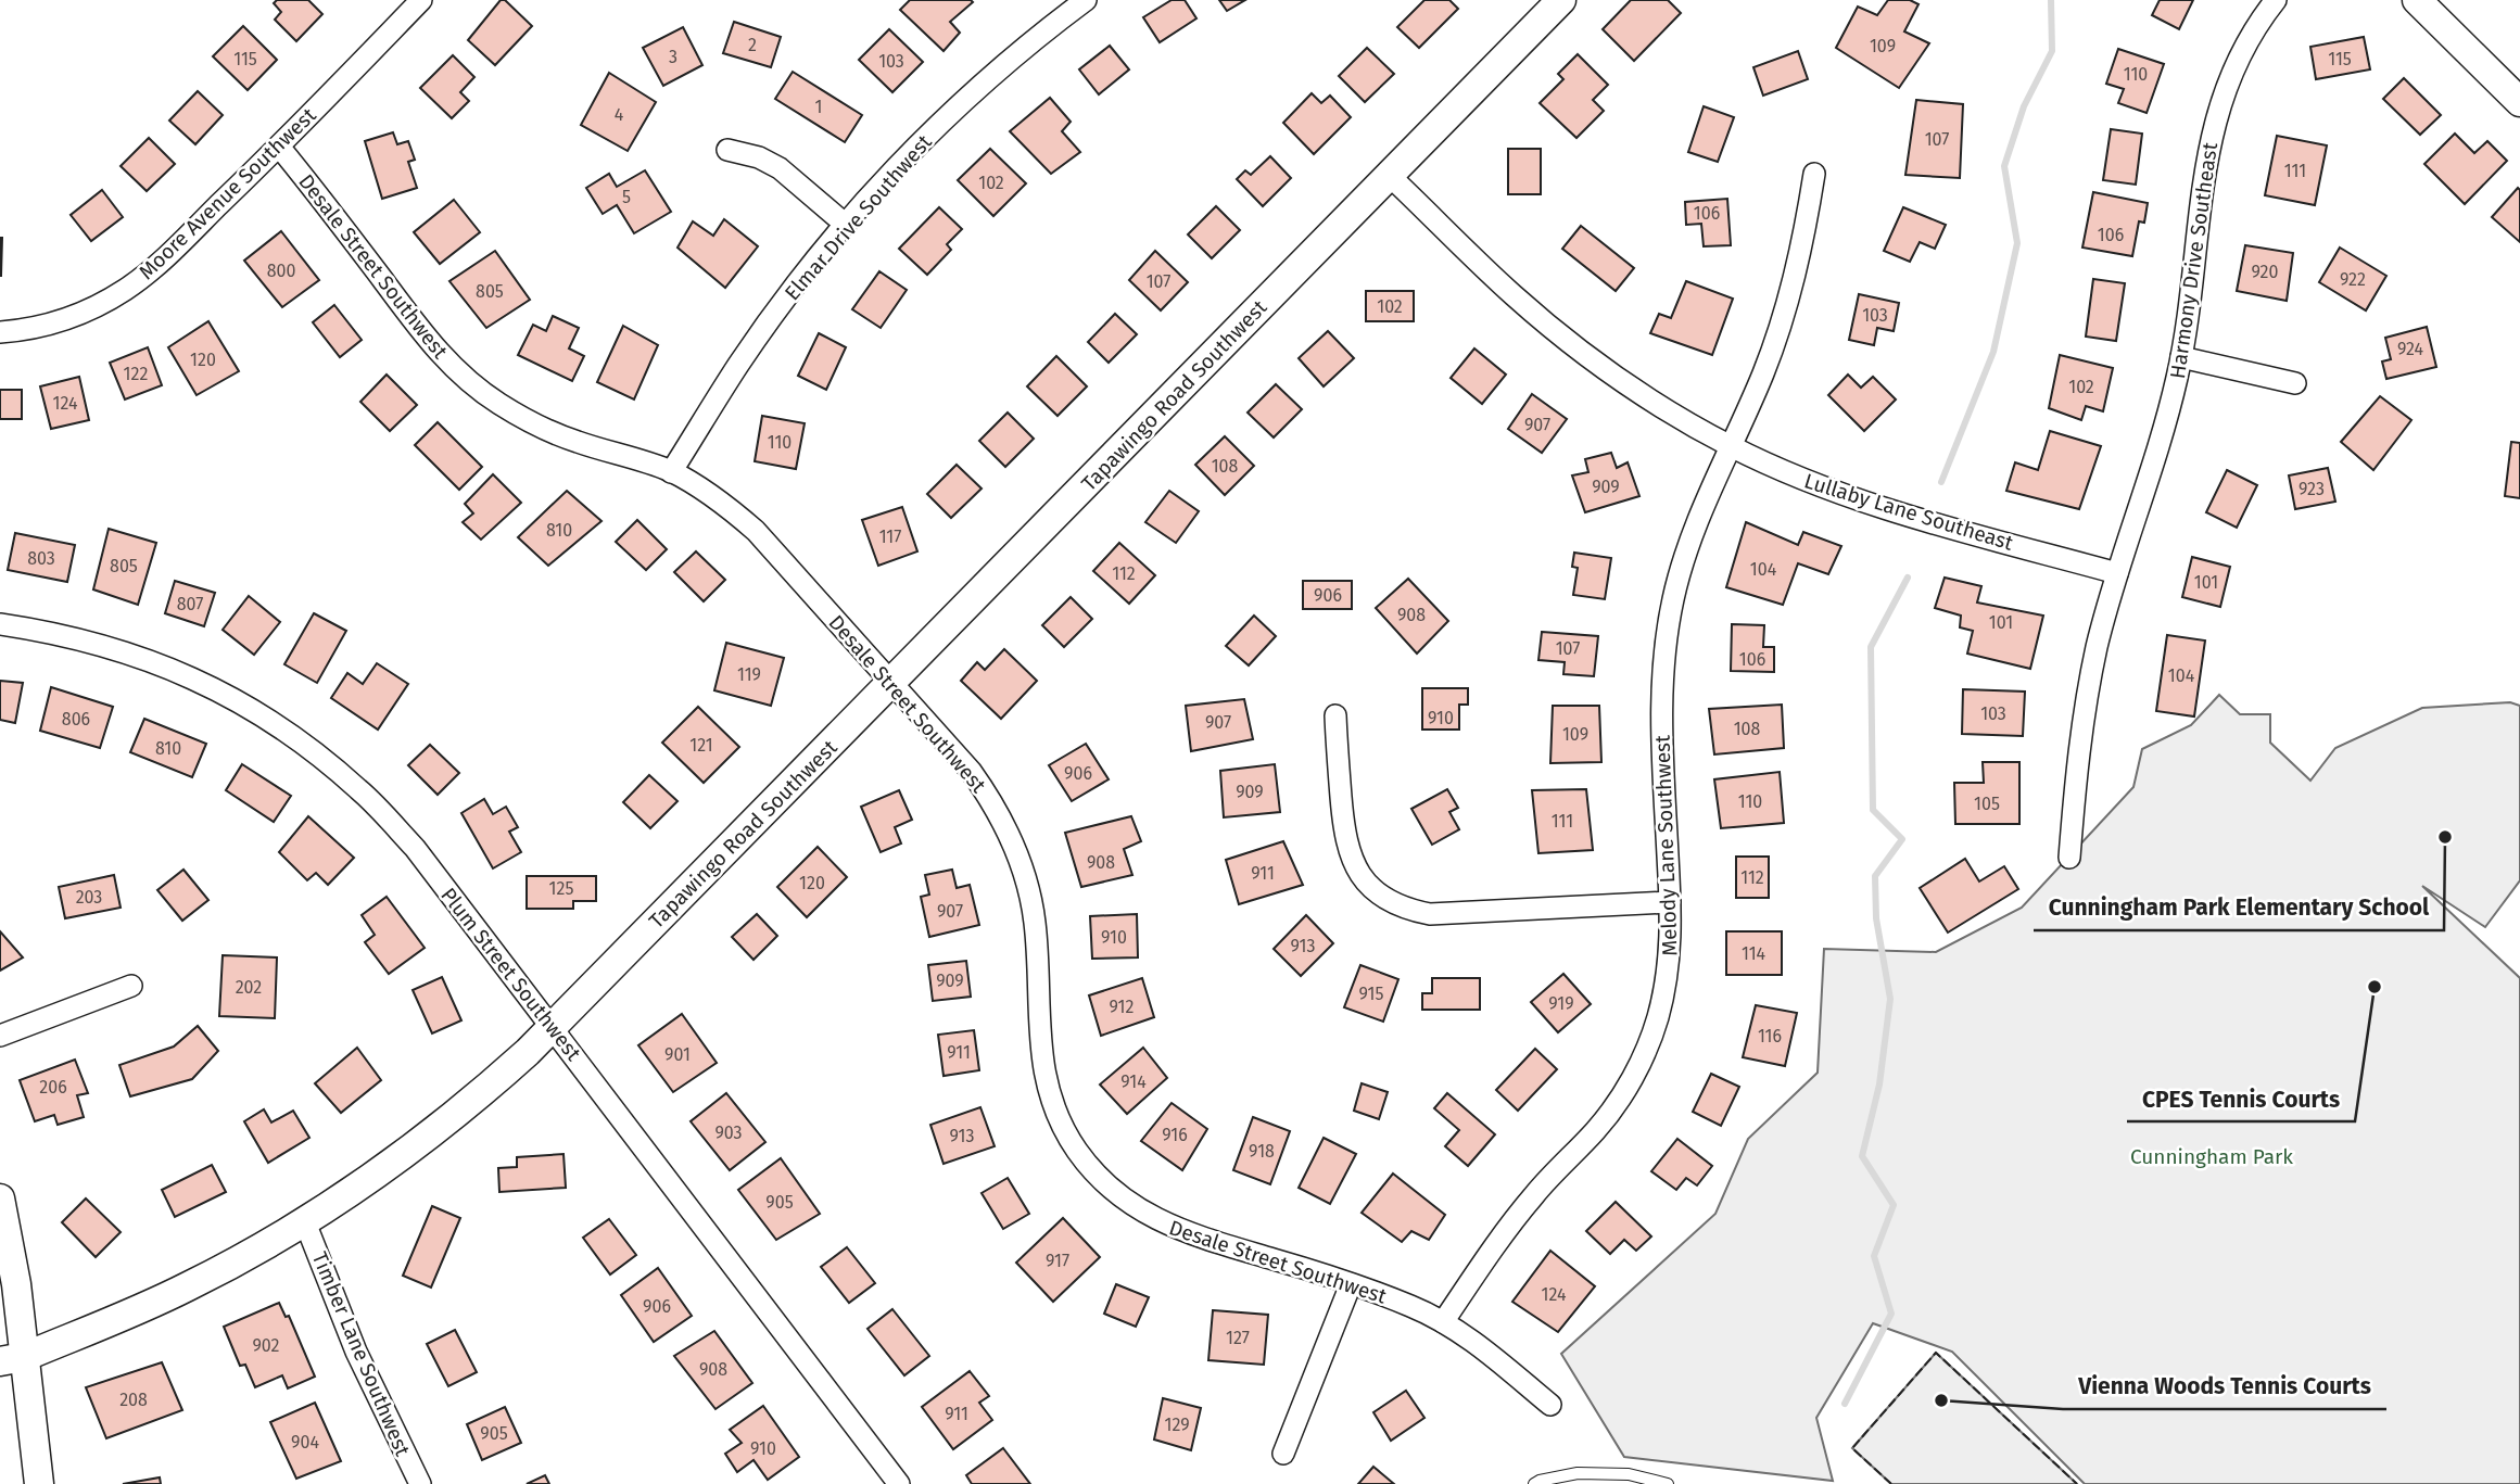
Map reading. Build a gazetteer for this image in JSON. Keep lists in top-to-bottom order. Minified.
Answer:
{"streets":{"street":["Moore Avenue Southwest","Elmar Drive Southwest","Harmony Drive Southeast","Desale Street Southwest","Tapawingo Road Southwest","Lullaby Lane Southeast","Melody Lane Southwest","Plum Street Southwest","Timber Lane Southwest"]},"crossings":[["Moore Avenue Southwest","Desale Street Southwest"],["Elmar Drive Southwest","Desale Street Southwest"],["Harmony Drive Southeast","Lullaby Lane Southeast"],["Desale Street Southwest","Tapawingo Road Southwest"],["Desale Street Southwest","Melody Lane Southwest"],["Tapawingo Road Southwest","Lullaby Lane Southeast"],["Tapawingo Road Southwest","Plum Street Southwest"],["Tapawingo Road Southwest","Timber Lane Southwest"],["Lullaby Lane Southeast","Melody Lane Southwest"]],"parks":["Cunningham Park"],"places":["Cunningham Park Elementary School","CPES Tennis Courts","Vienna Woods Tennis Courts"],"house_numbers":["2","109","3","115","115","103","110","1","4","107","111","102","5","106","106","800","920","922","107","805","102","103","924","120","122","102","124","907","110","108","909","923","810","117","803","805","104","112","101","906","807","908","101","107","106","119","104","103","910","806","907","108","109","121","810","906","909","110","105","111","908","911","112","120","125","203","907","910","913","114","909","202","915","919","912","116","911","901","914","206","903","916","913","918","905","917","124","906","127","902","908","208","911","129","905","904","910"]}
